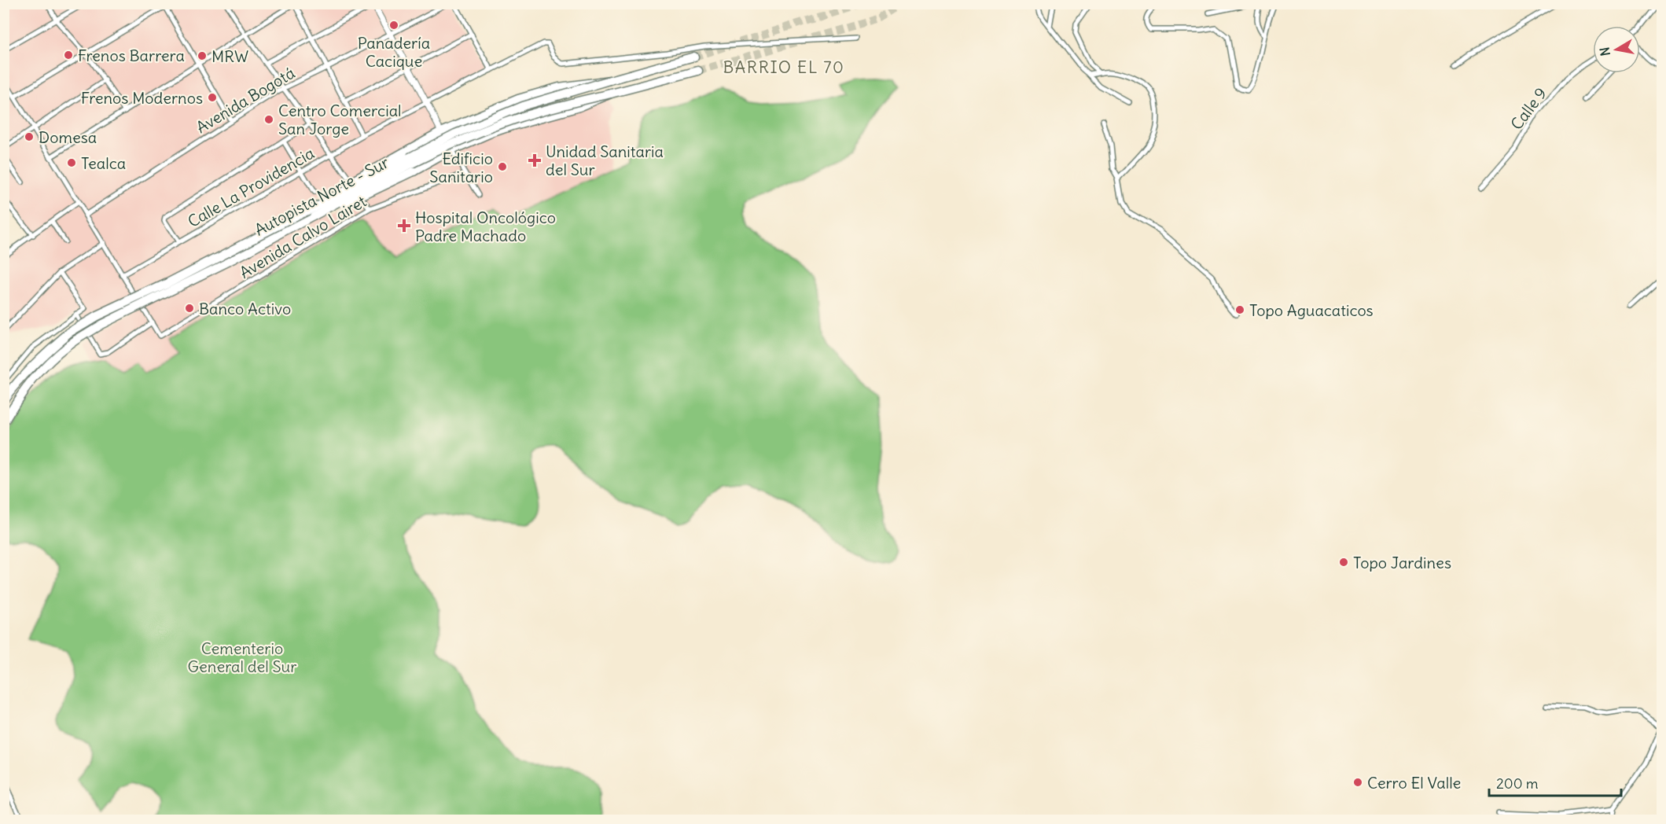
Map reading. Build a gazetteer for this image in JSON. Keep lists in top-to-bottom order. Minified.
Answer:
{"streets":{"highway":["Autopista Norte - Sur"],"street":["Avenida Bogotá","Calle 9","Calle La Providencia","Avenida Calvo Lairet"]},"districts":["BARRIO EL 70"],"parks":["Cementerio General del Sur"],"places":{"other":["Panadería Cacique","Frenos Barrera","MRW","Frenos Modernos","Centro Comercial San Jorge","Domesa","Tealca","Edificio Sanitario","Banco Activo","Topo Aguacaticos","Topo Jardines","Cerro El Valle"],"health":["Unidad Sanitaria del Sur","Hospital Oncológico Padre Machado"]},"scale_bar":"200 m","north":"left"}
